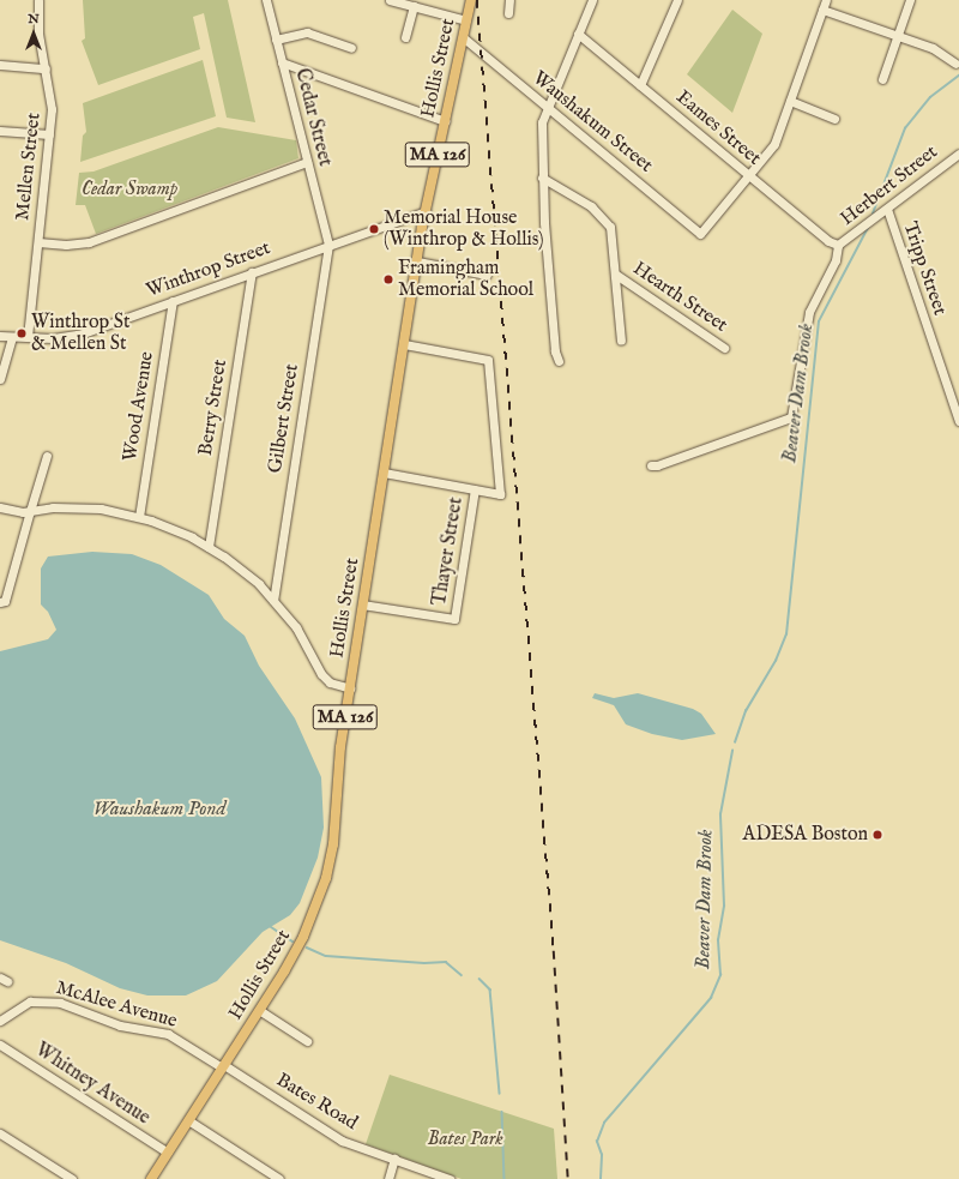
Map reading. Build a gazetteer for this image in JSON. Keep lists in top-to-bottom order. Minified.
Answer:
{"streets":{"main road":["Hollis Street","MA 126"],"street":["Cedar Street","Waushakum Street","Eames Street","Mellen Street","Herbert Street","Tripp Street","Winthrop Street","Hearth Street","Wood Avenue","Berry Street","Gilbert Street","Thayer Street","McAlee Avenue","Whitney Avenue","Bates Road"]},"crossings":[["Hollis Street","Waushakum Street"],["Hollis Street","Winthrop Street"],["Hollis Street","Thayer Street"],["Hollis Street","McAlee Avenue"],["Hollis Street","Whitney Avenue"],["Hollis Street","Bates Road"],["Cedar Street","Winthrop Street"],["Cedar Street","Gilbert Street"],["Waushakum Street","Eames Street"],["Eames Street","Herbert Street"],["Mellen Street","Winthrop Street"],["Herbert Street","Tripp Street"],["Winthrop Street","Wood Avenue"],["Winthrop Street","Berry Street"],["Winthrop Street","Gilbert Street"],["McAlee Avenue","Bates Road"]],"water":["Beaver Dam Brook","Waushakum Pond"],"parks":["Cedar Swamp","Bates Park"],"places":["Memorial House (Winthrop & Hollis)","Framingham Memorial School","Winthrop St & Mellen St","ADESA Boston"],"north":"top"}
